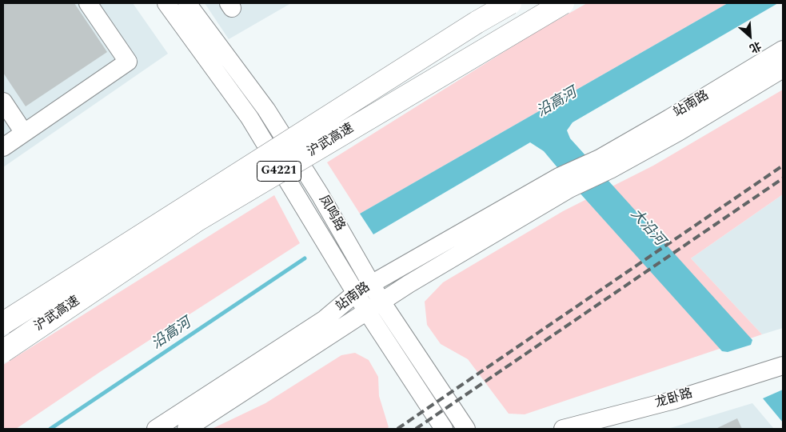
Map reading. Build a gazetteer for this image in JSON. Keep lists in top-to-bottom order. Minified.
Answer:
{"streets":{"highway":["沪武高速","G4221"],"street":["站南路","凤鸣路","龙卧路"]},"crossings":[["站南路","凤鸣路"]],"water":["沿高河","大沿河"],"north":"bottom right"}
